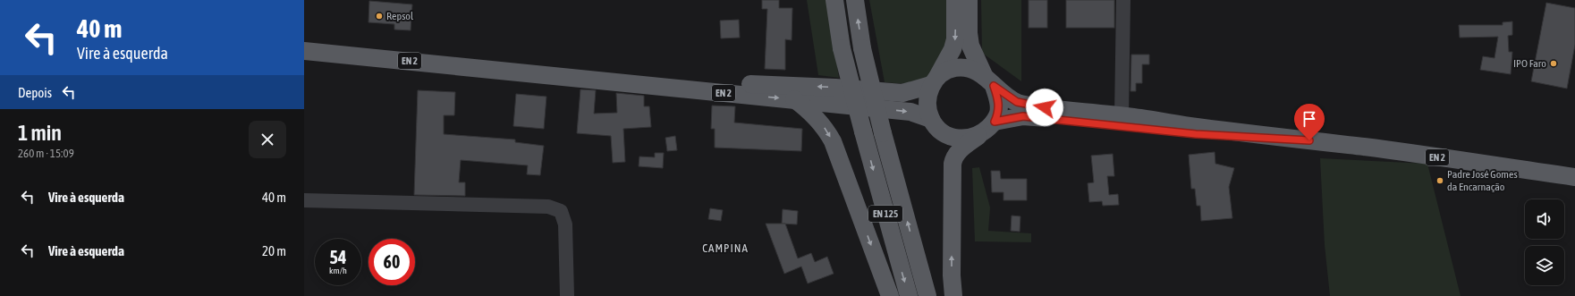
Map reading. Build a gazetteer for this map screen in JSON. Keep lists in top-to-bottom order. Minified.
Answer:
{"streets":{"main road":["EN 2","EN 125"]},"districts":["CAMPINA"],"places":["Repsol","IPO Faro","Padre José Gomes da Encarnação"],"page":{"turn":["40 m","Vire à esquerda"],"then":"Depois","heading":["1 min","260 m · 15:09"],"list":[{"name":"Vire à esquerda","value":"40 m"},{"name":"Vire à esquerda","value":"20 m"}],"speed":"54 km/h","limit":"60"}}
